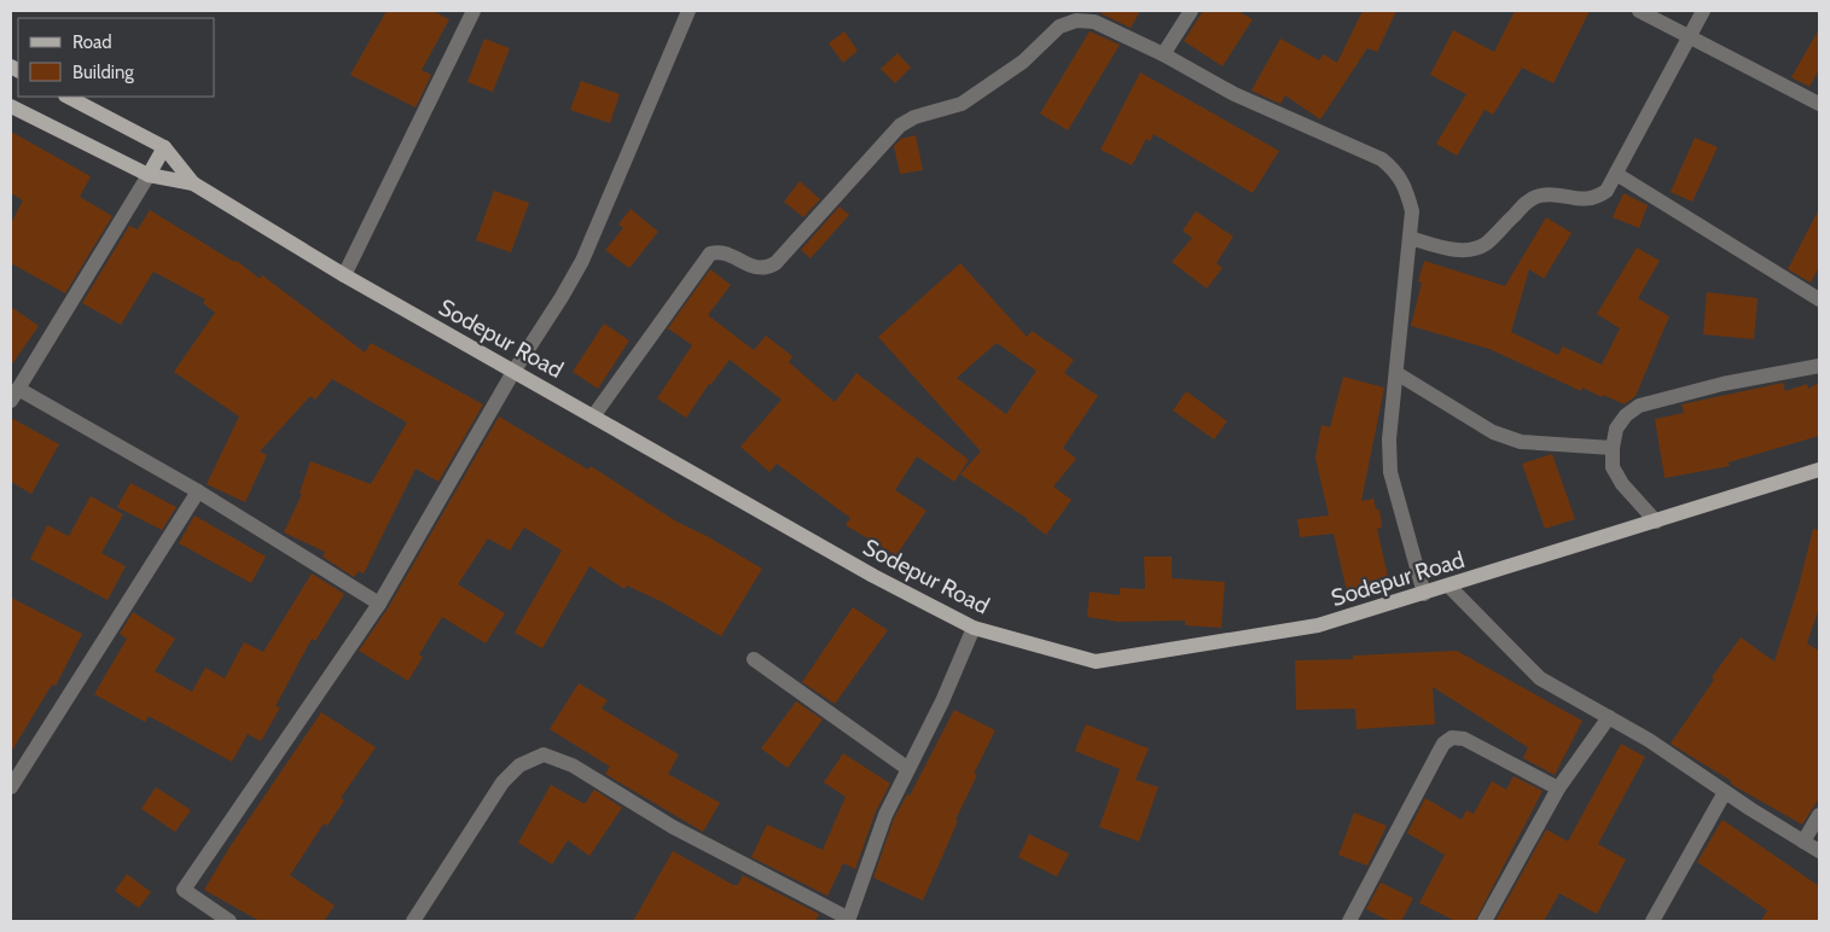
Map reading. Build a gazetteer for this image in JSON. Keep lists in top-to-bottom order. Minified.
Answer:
{"streets":{"main road":["Sodepur Road"]},"legend":["Road","Building"]}
